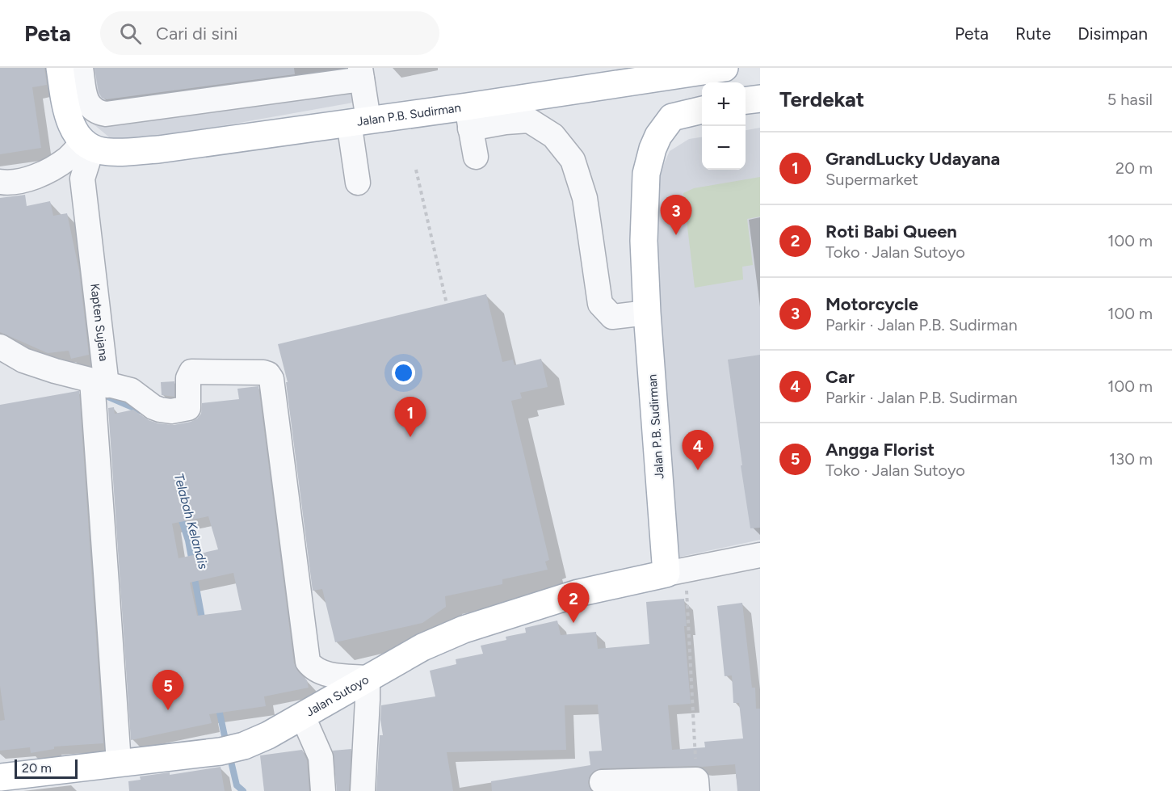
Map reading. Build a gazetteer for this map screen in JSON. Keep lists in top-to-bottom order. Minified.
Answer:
{"streets":{"main road":["Jalan P.B. Sudirman","Jalan Sutoyo"],"street":["Kapten Sujana"]},"crossings":[["Jalan P.B. Sudirman","Kapten Sujana"],["Jalan P.B. Sudirman","Jalan Sutoyo"],["Kapten Sujana","Jalan Sutoyo"]],"water":["Telabah Kelandis"],"scale_bar":"20 m","page":{"header":"Peta","search":"Cari di sini","nav":["Peta","Rute","Disimpan"],"heading":["Terdekat","5 hasil"],"map_buttons":["+","−"],"list":[{"mark":"1","name":"GrandLucky Udayana","note":"Supermarket","value":"20 m"},{"mark":"2","name":"Roti Babi Queen","note":"Toko · Jalan Sutoyo","value":"100 m"},{"mark":"3","name":"Motorcycle","note":"Parkir · Jalan P.B. Sudirman","value":"100 m"},{"mark":"4","name":"Car","note":"Parkir · Jalan P.B. Sudirman","value":"100 m"},{"mark":"5","name":"Angga Florist","note":"Toko · Jalan Sutoyo","value":"130 m"}],"pins":["3","1","4","2","5"],"scale":"20 m"}}
